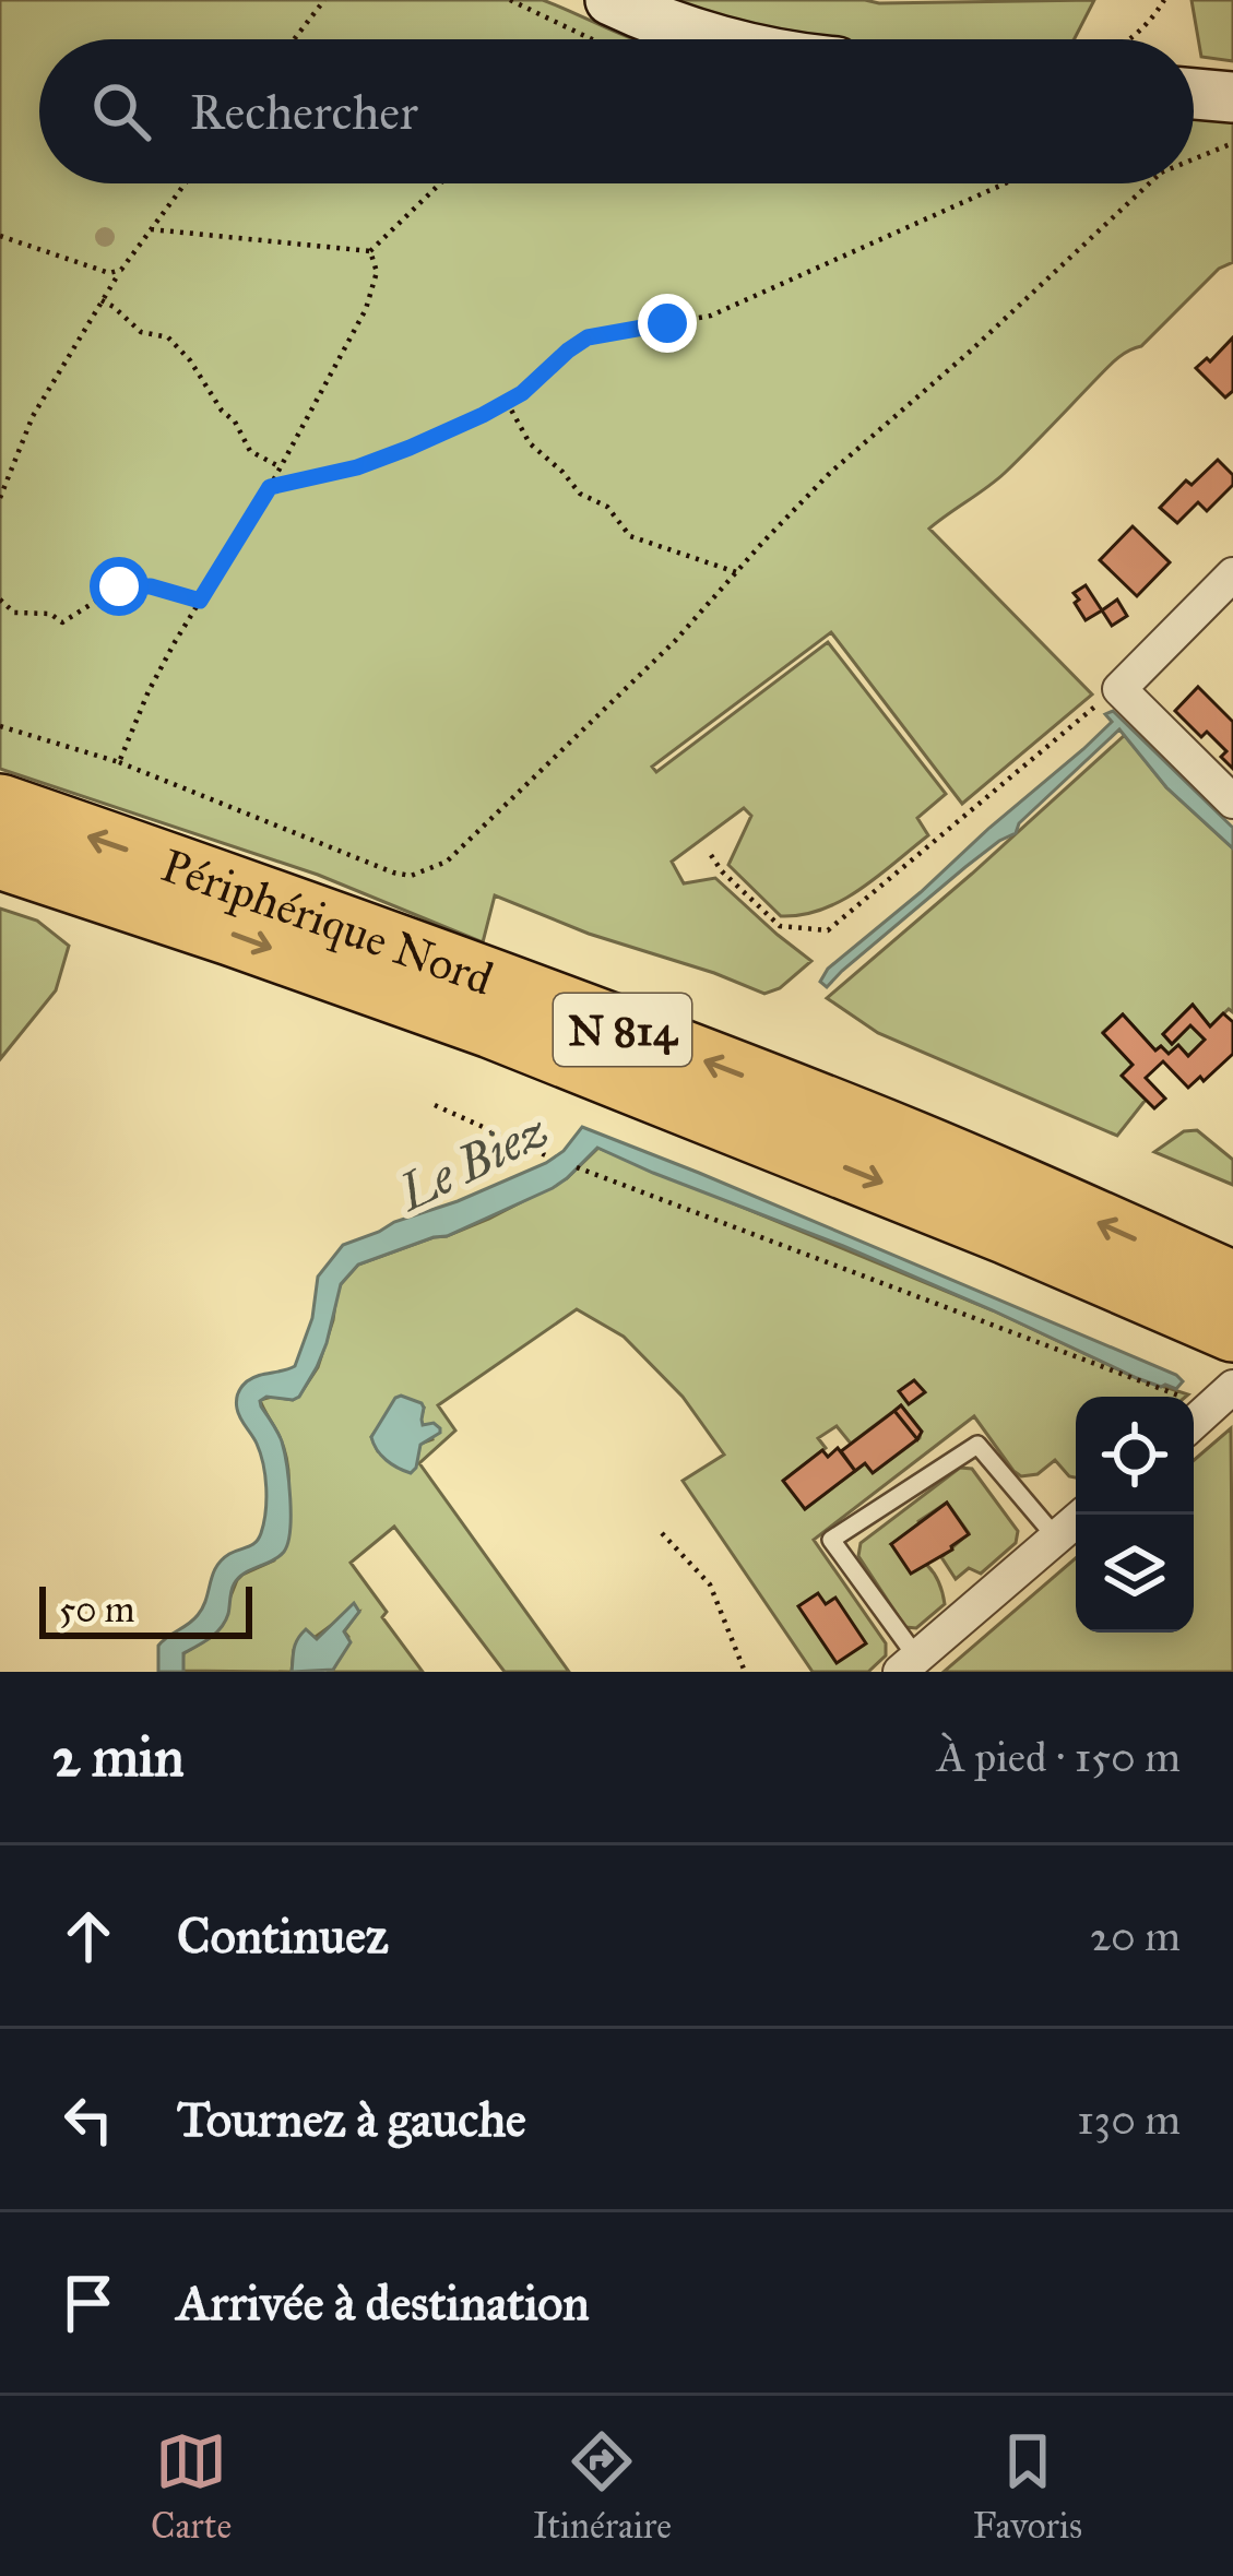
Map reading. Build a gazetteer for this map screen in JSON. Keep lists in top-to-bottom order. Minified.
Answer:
{"streets":{"highway":["Périphérique Nord","N 814"]},"water":["Le Biez"],"scale_bar":"50 m","page":{"search":"Rechercher","scale":"50 m","heading":["2 min","À pied · 150 m"],"list":[["Continuez","20 m"],["Tournez à gauche","130 m"],"Arrivée à destination"],"nav":["Carte","Itinéraire","Favoris"]}}
